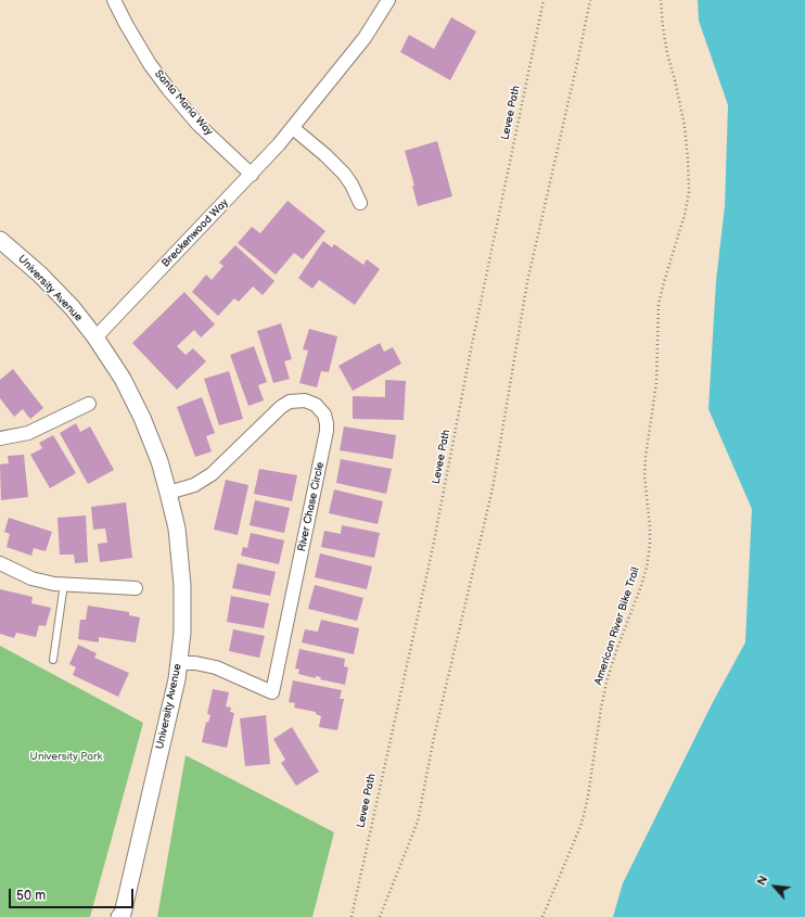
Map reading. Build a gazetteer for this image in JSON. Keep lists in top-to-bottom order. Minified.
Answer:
{"streets":{"street":["Santa Maria Way","Breckenwood Way","University Avenue","River Chase Circle"],"path":["Levee Path","American River Bike Trail"]},"crossings":[["Santa Maria Way","Breckenwood Way"],["Breckenwood Way","University Avenue"],["University Avenue","River Chase Circle"]],"parks":["University Park"],"scale_bar":"50 m","north":"top left"}
